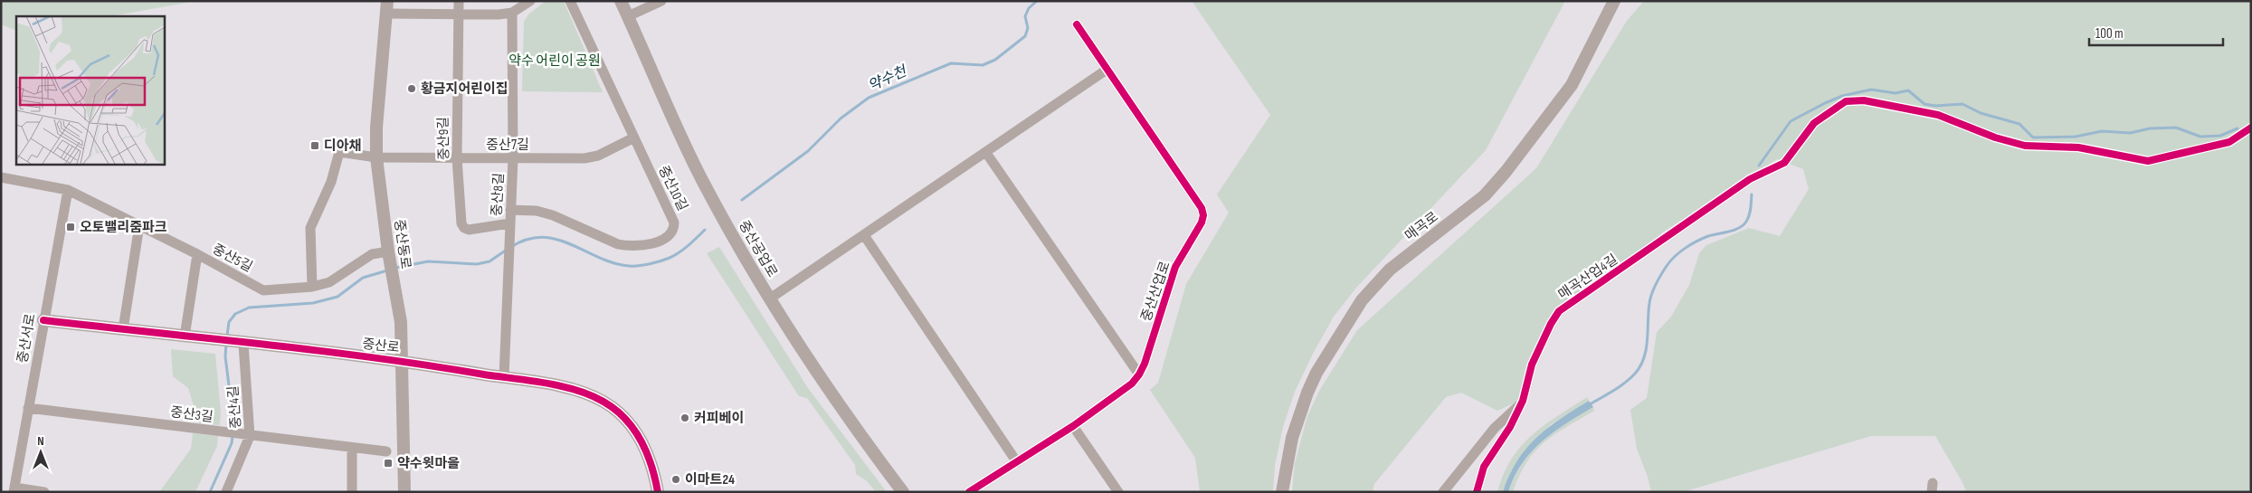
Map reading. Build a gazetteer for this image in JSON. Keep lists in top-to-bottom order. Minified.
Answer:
{"streets":{"street":["중산9길","중산7길","중산10길","중산8길","매곡로","중산동로","중산공업로","중산5길","매곡산업4길","중산산업로","중산서로","중산로","중산4길","중산3길"]},"crossings":[["중산9길","중산7길"],["중산9길","중산8길"],["중산7길","중산10길"],["중산7길","중산8길"],["중산7길","중산동로"],["중산7길","중산5길"],["중산10길","중산8길"],["중산8길","중산로"],["중산동로","중산5길"],["중산동로","중산로"],["중산5길","중산서로"],["중산서로","중산로"],["중산서로","중산3길"],["중산로","중산4길"],["중산4길","중산3길"]],"water":["약수천"],"parks":["약수 어린이 공원"],"places":{"other":["황금지어린이집","커피베이","이마트24"],"transit":["디아채","오토밸리줌파크","약수윗마을"]},"scale_bar":"100 m","north":"top"}
